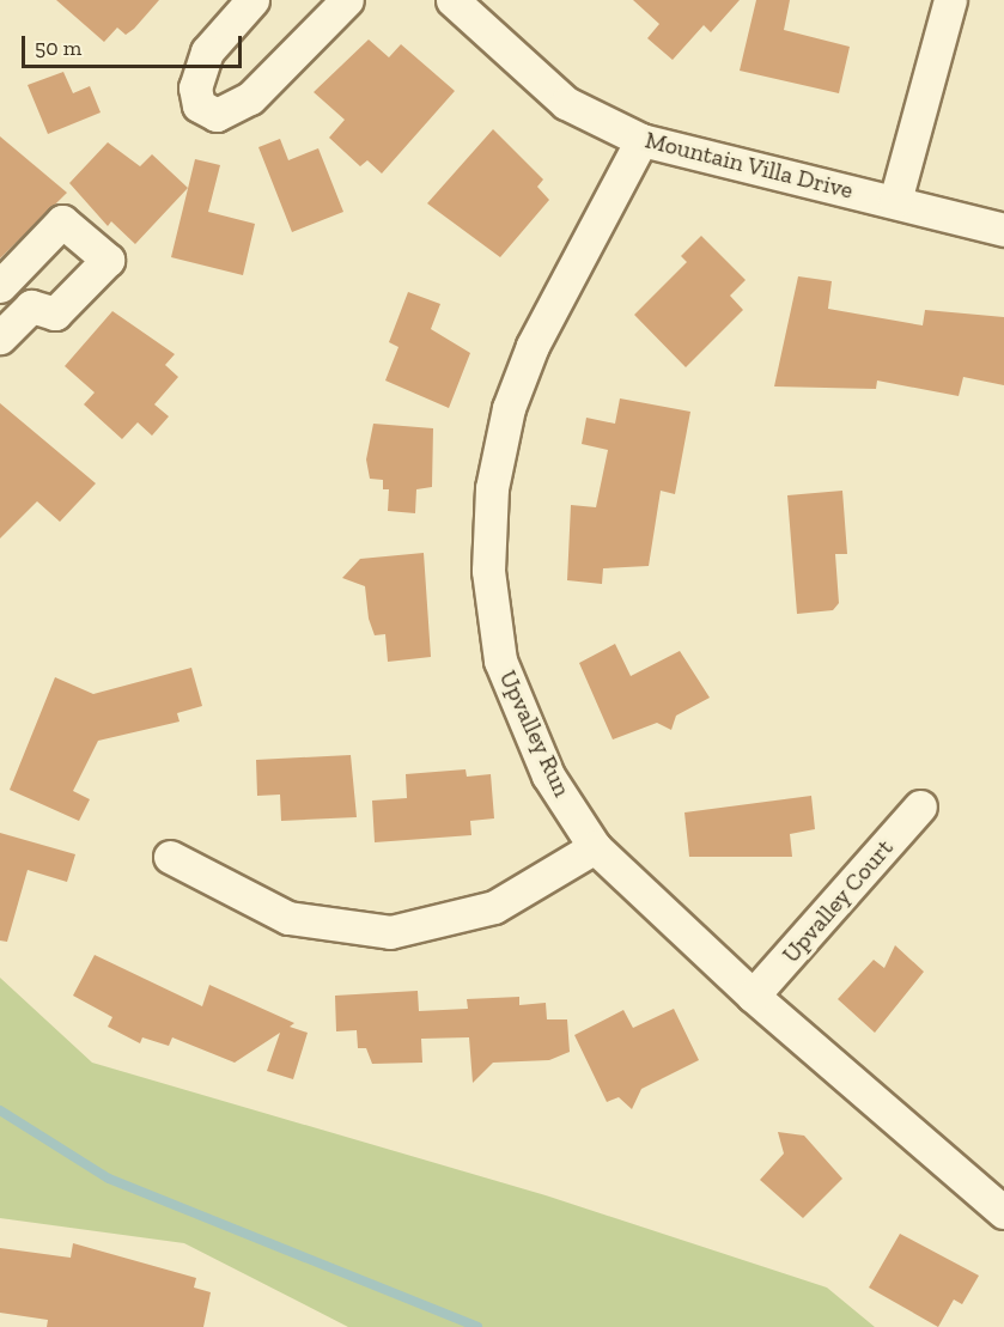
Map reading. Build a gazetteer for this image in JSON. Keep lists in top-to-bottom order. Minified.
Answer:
{"streets":{"street":["Mountain Villa Drive","Upvalley Run","Upvalley Court"]},"crossings":[["Mountain Villa Drive","Upvalley Run"],["Upvalley Run","Upvalley Court"]],"scale_bar":"50 m"}
